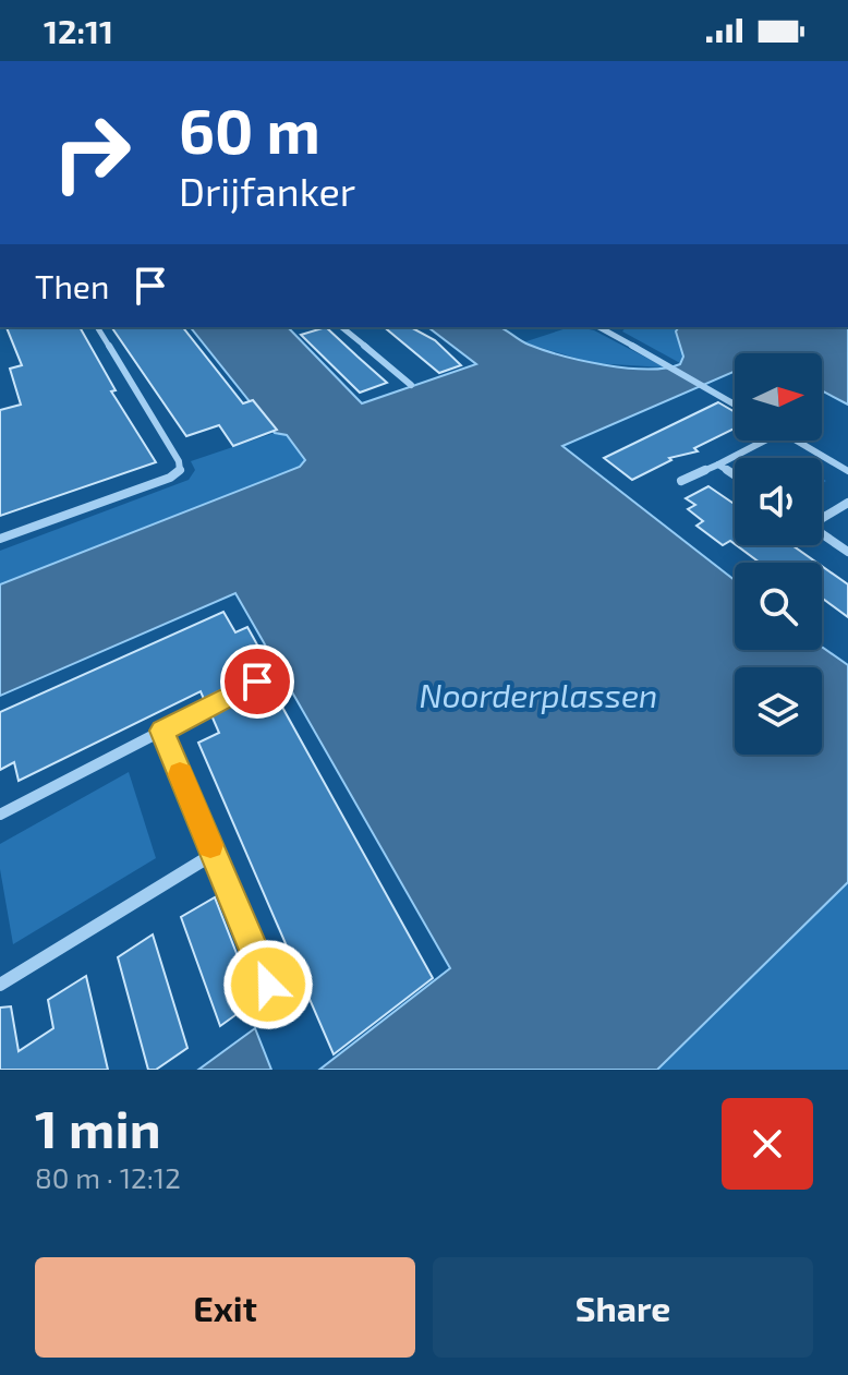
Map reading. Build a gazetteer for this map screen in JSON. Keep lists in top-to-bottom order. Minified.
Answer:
{"water":["Noorderplassen"],"north":"right","page":{"status":"12:11","turn":["60 m","Drijfanker"],"then":"Then","heading":["1 min","80 m · 12:12"],"buttons":["Exit","Share"]}}
